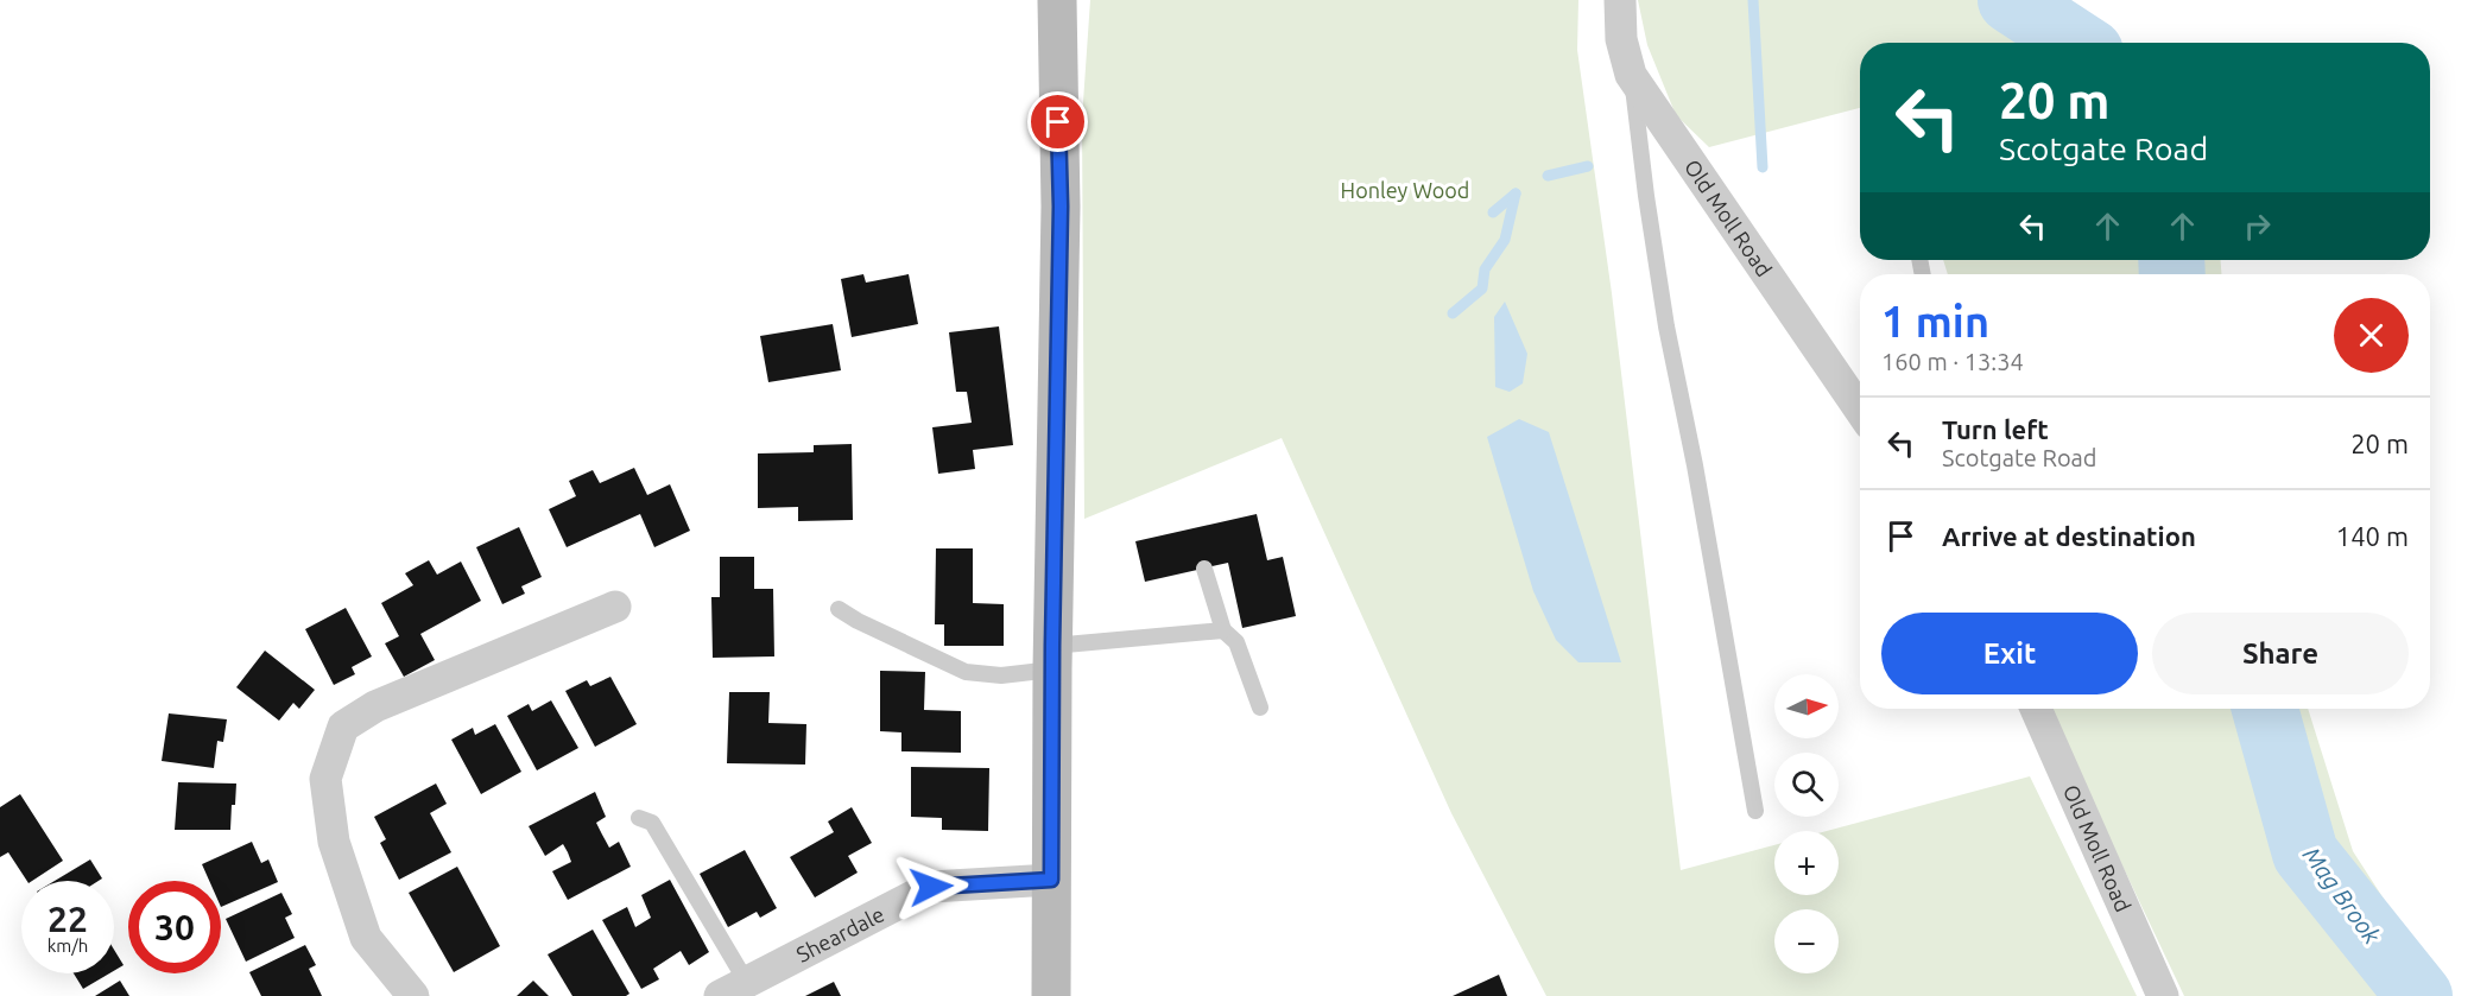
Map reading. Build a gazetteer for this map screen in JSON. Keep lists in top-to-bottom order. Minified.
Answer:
{"streets":{"street":["Old Moll Road","Sheardale"]},"water":["Mag Brook"],"parks":["Honley Wood"],"north":"right","page":{"turn":["20 m","Scotgate Road"],"heading":["1 min","160 m · 13:34"],"list":[{"name":"Turn left","note":"Scotgate Road","value":"20 m"},{"name":"Arrive at destination","value":"140 m"}],"buttons":["Exit","Share"],"map_buttons":["+","−"],"speed":"22 km/h","limit":"30"}}
